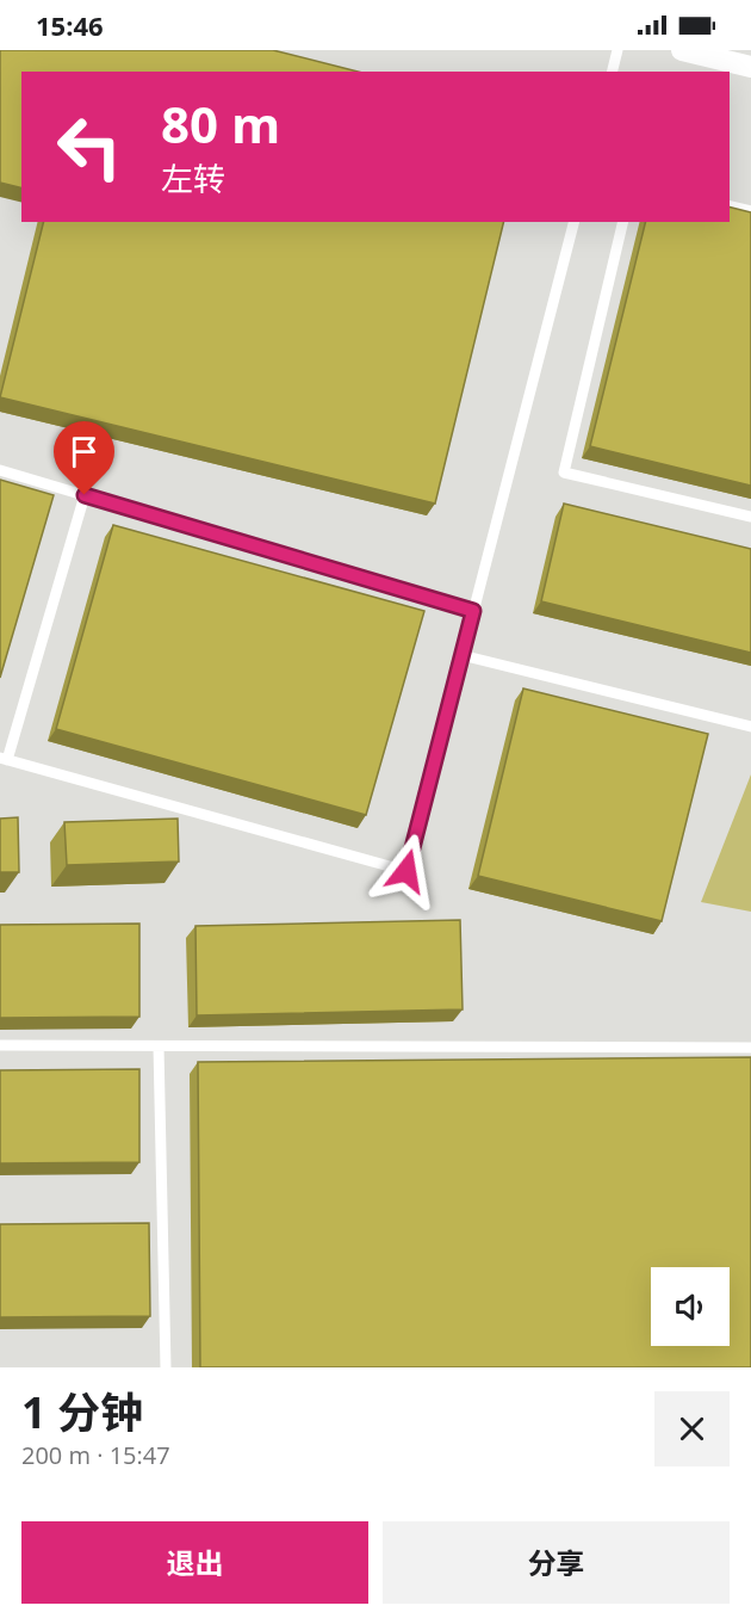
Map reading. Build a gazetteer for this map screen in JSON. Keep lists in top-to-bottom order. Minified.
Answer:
{"page":{"status":"15:46","turn":["80 m","左转"],"heading":["1 分钟","200 m · 15:47"],"buttons":["退出","分享"]}}
